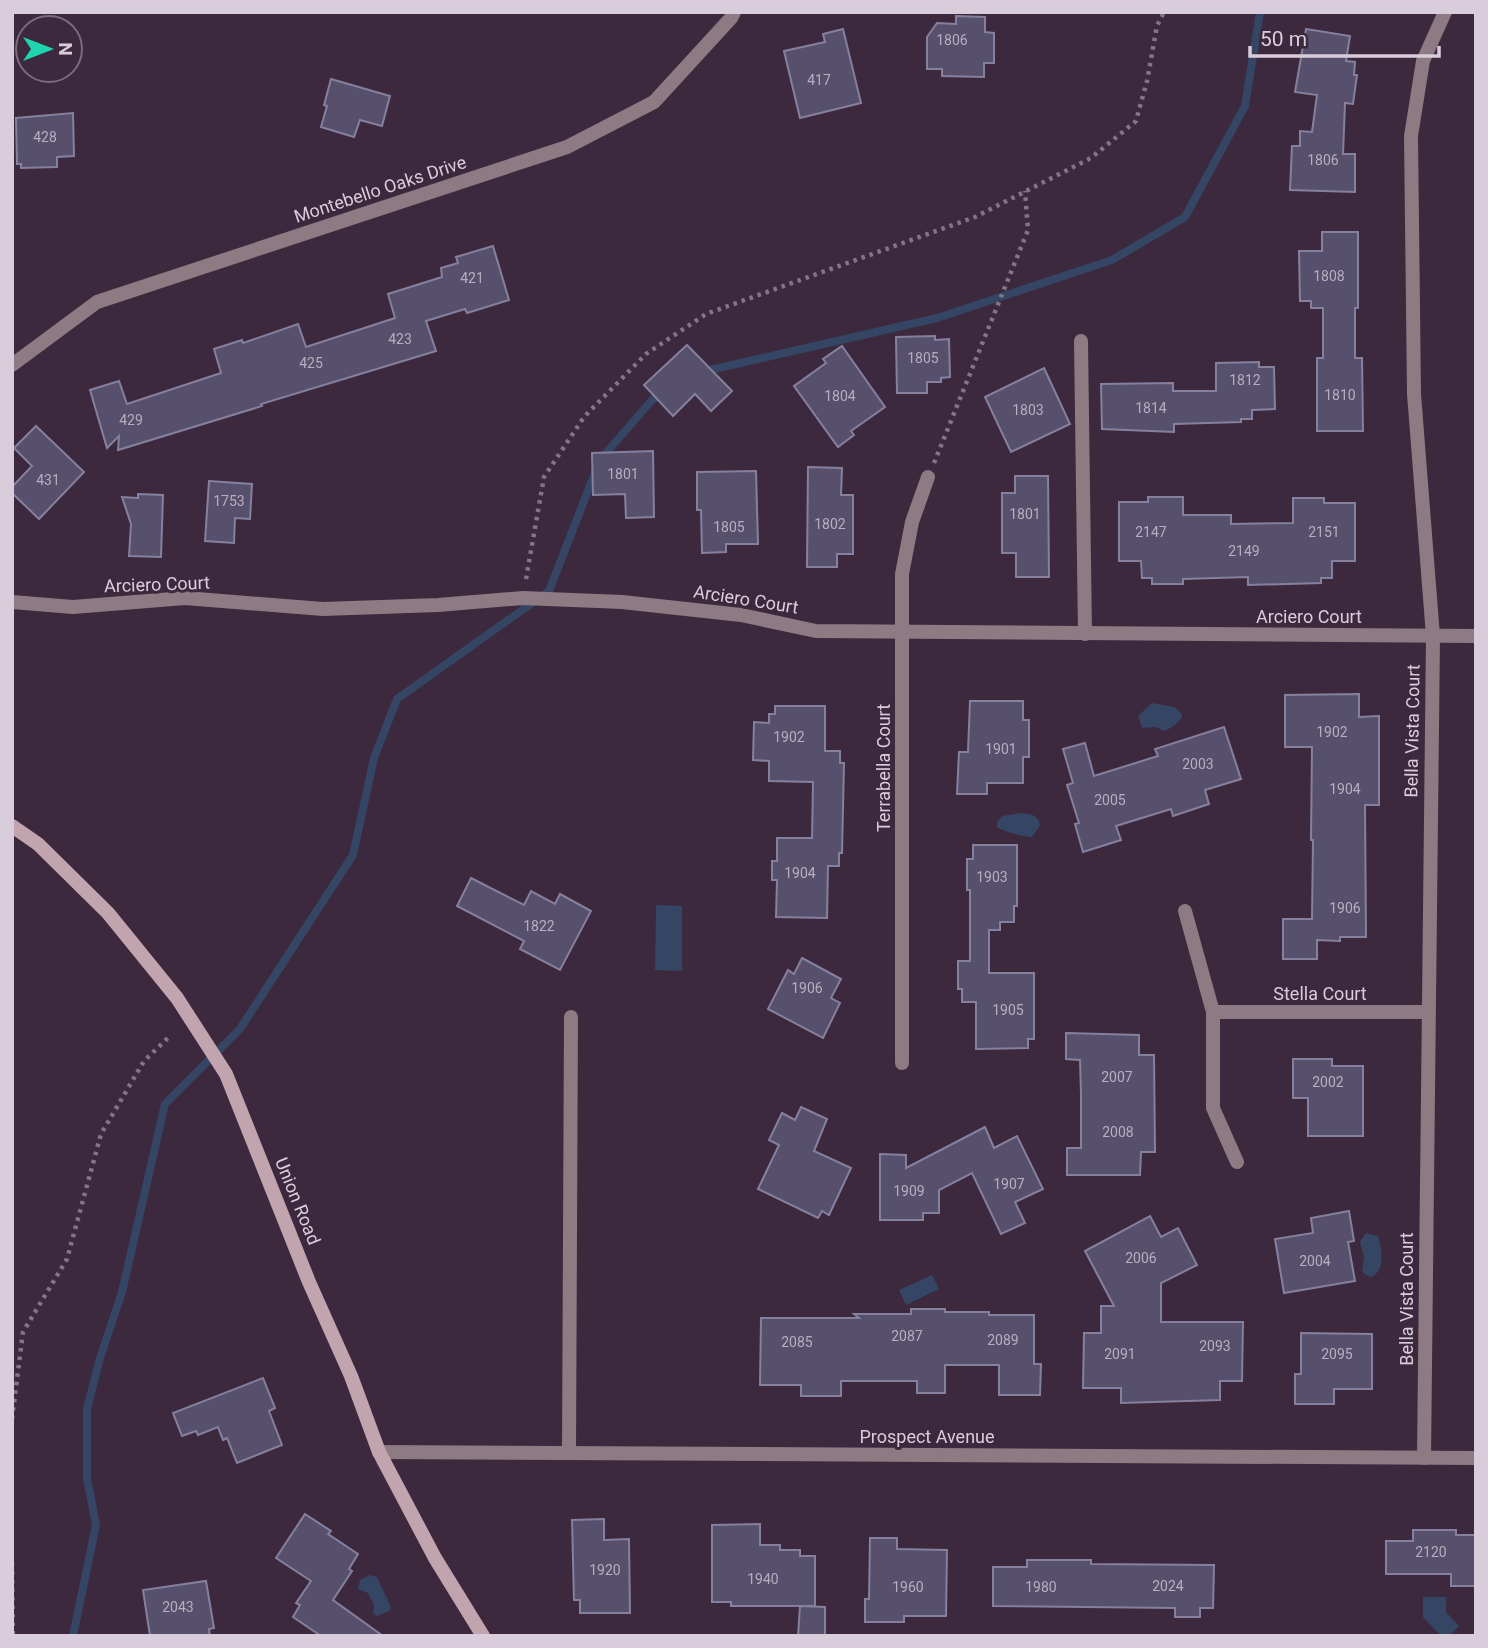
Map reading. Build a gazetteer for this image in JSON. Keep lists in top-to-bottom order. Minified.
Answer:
{"streets":{"main road":["Union Road"],"street":["Montebello Oaks Drive","Arciero Court","Bella Vista Court","Terrabella Court","Stella Court","Prospect Avenue"]},"crossings":[["Arciero Court","Bella Vista Court"],["Arciero Court","Terrabella Court"],["Bella Vista Court","Stella Court"],["Bella Vista Court","Prospect Avenue"],["Union Road","Prospect Avenue"]],"house_numbers":["1806","417","428","1806","1808","421","423","1805","425","1812","1810","1804","1814","1803","429","1801","431","1753","1801","1802","1805","2147","2151","2149","1902","1902","1901","2003","1904","2005","1904","1903","1906","1822","1906","1905","2007","2002","2008","1907","1909","2006","2004","2087","2089","2085","2093","2091","2095","2120","1920","1940","2024","1960","1980","2043"],"scale_bar":"50 m","north":"right"}
